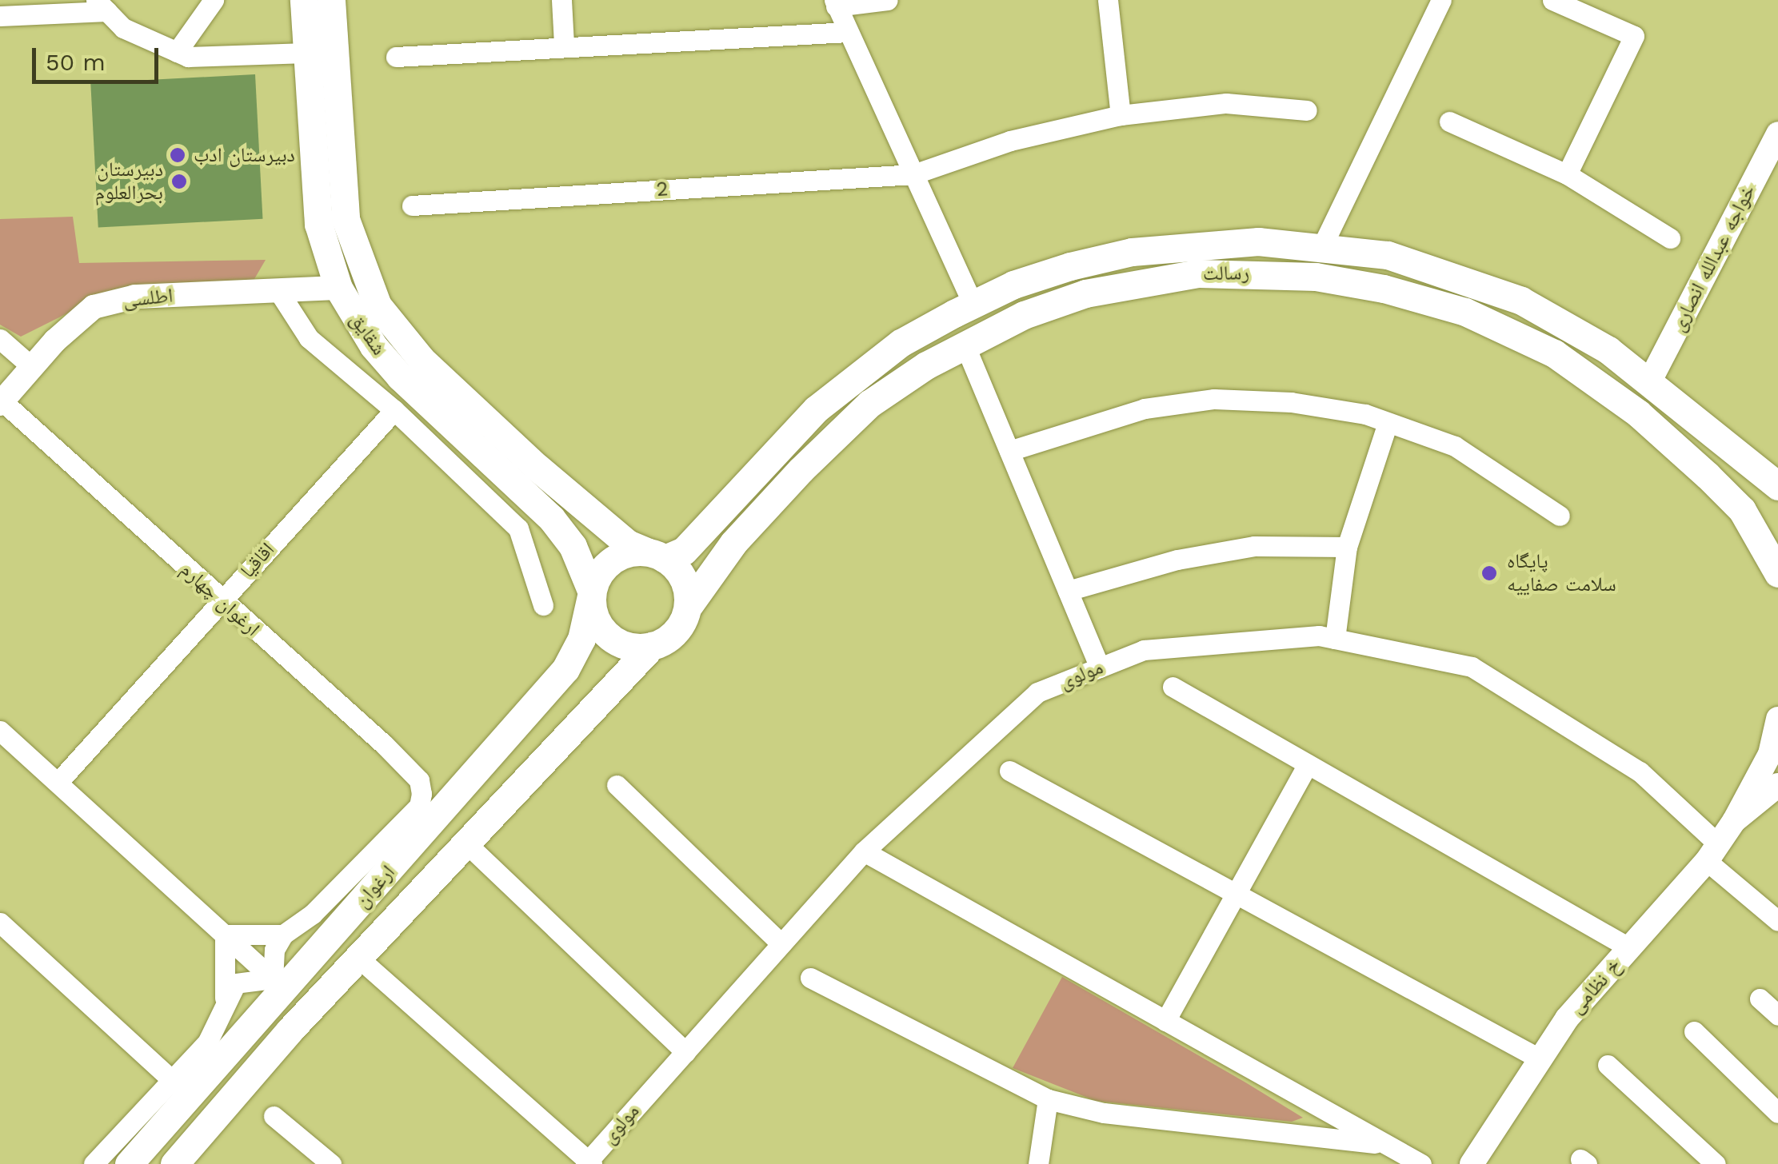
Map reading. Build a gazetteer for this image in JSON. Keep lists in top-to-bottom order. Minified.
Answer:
{"streets":{"main road":["رسالت","شقایق","ارغوان"],"street":["2","خواجه عبدالله انصاری","اطلسی","اقاقیا","ارغوان چهارم","مولوی","خ نظامی"]},"crossings":[["خواجه عبدالله انصاری","رسالت"],["رسالت","شقایق"],["رسالت","ارغوان"],["اطلسی","شقایق"],["اطلسی","ارغوان چهارم"],["شقایق","ارغوان"],["اقاقیا","ارغوان چهارم"],["مولوی","خ نظامی"]],"places":["دبیرستان ادب","دبیرستان بحرالعلوم","پایگاه سلامت صفاییه"],"scale_bar":"50 m"}
